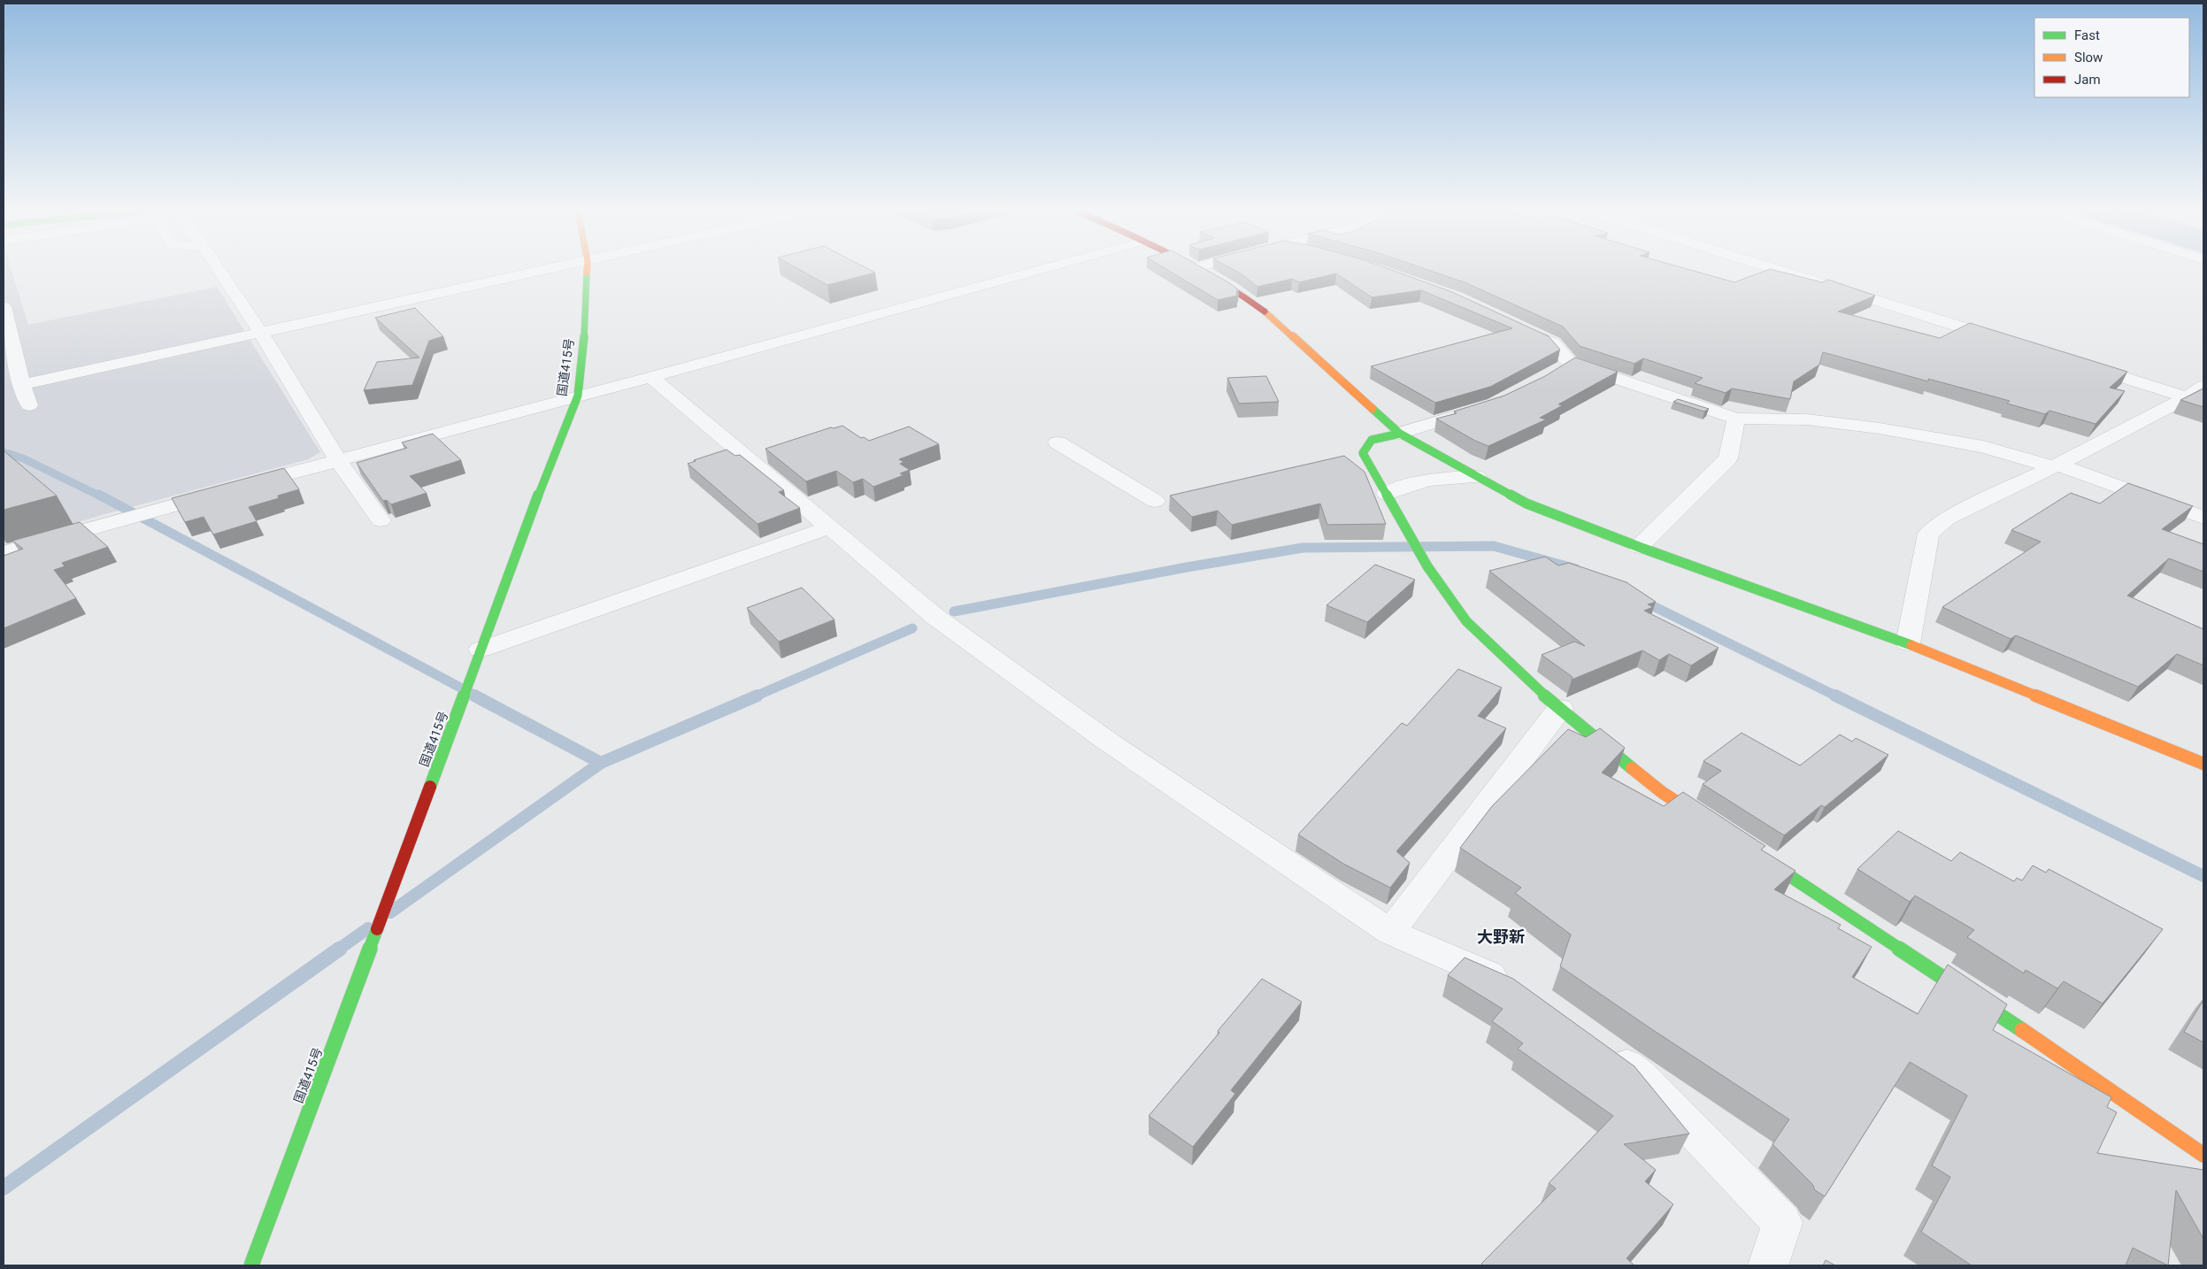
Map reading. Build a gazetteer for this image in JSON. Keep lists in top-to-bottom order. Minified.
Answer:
{"streets":{"main road":["国道415号"]},"districts":["大野新"],"legend":["Fast","Slow","Jam"]}
